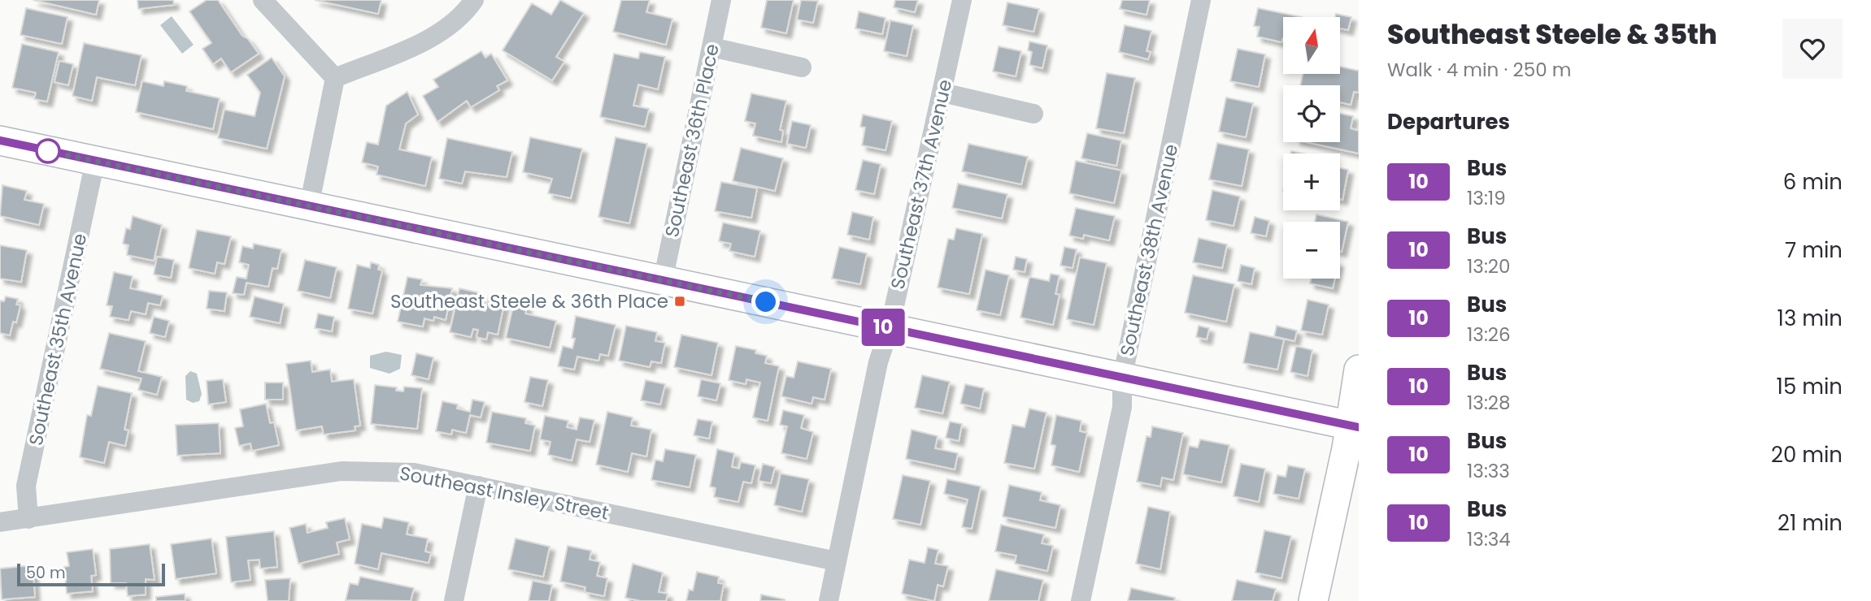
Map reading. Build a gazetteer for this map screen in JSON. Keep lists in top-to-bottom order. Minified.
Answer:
{"streets":{"street":["Southeast 36th Place","Southeast 37th Avenue","Southeast 38th Avenue","Southeast 35th Avenue","Southeast Insley Street"]},"crossings":[["Southeast 37th Avenue","Southeast Insley Street"],["Southeast 35th Avenue","Southeast Insley Street"]],"places":{"transit":["Southeast Steele & 36th Place"]},"lines":["bus line 10"],"scale_bar":"50 m","north":"top","page":{"on_map":"10","heading":[["Southeast Steele & 35th","Walk · 4 min · 250 m"],"Departures"],"map_buttons":["+","−"],"list":[{"mark":"10","name":"Bus","note":"13:19","value":"6 min"},{"mark":"10","name":"Bus","note":"13:20","value":"7 min"},{"mark":"10","name":"Bus","note":"13:26","value":"13 min"},{"mark":"10","name":"Bus","note":"13:28","value":"15 min"},{"mark":"10","name":"Bus","note":"13:33","value":"20 min"},{"mark":"10","name":"Bus","note":"13:34","value":"21 min"}],"scale":"50 m"}}
